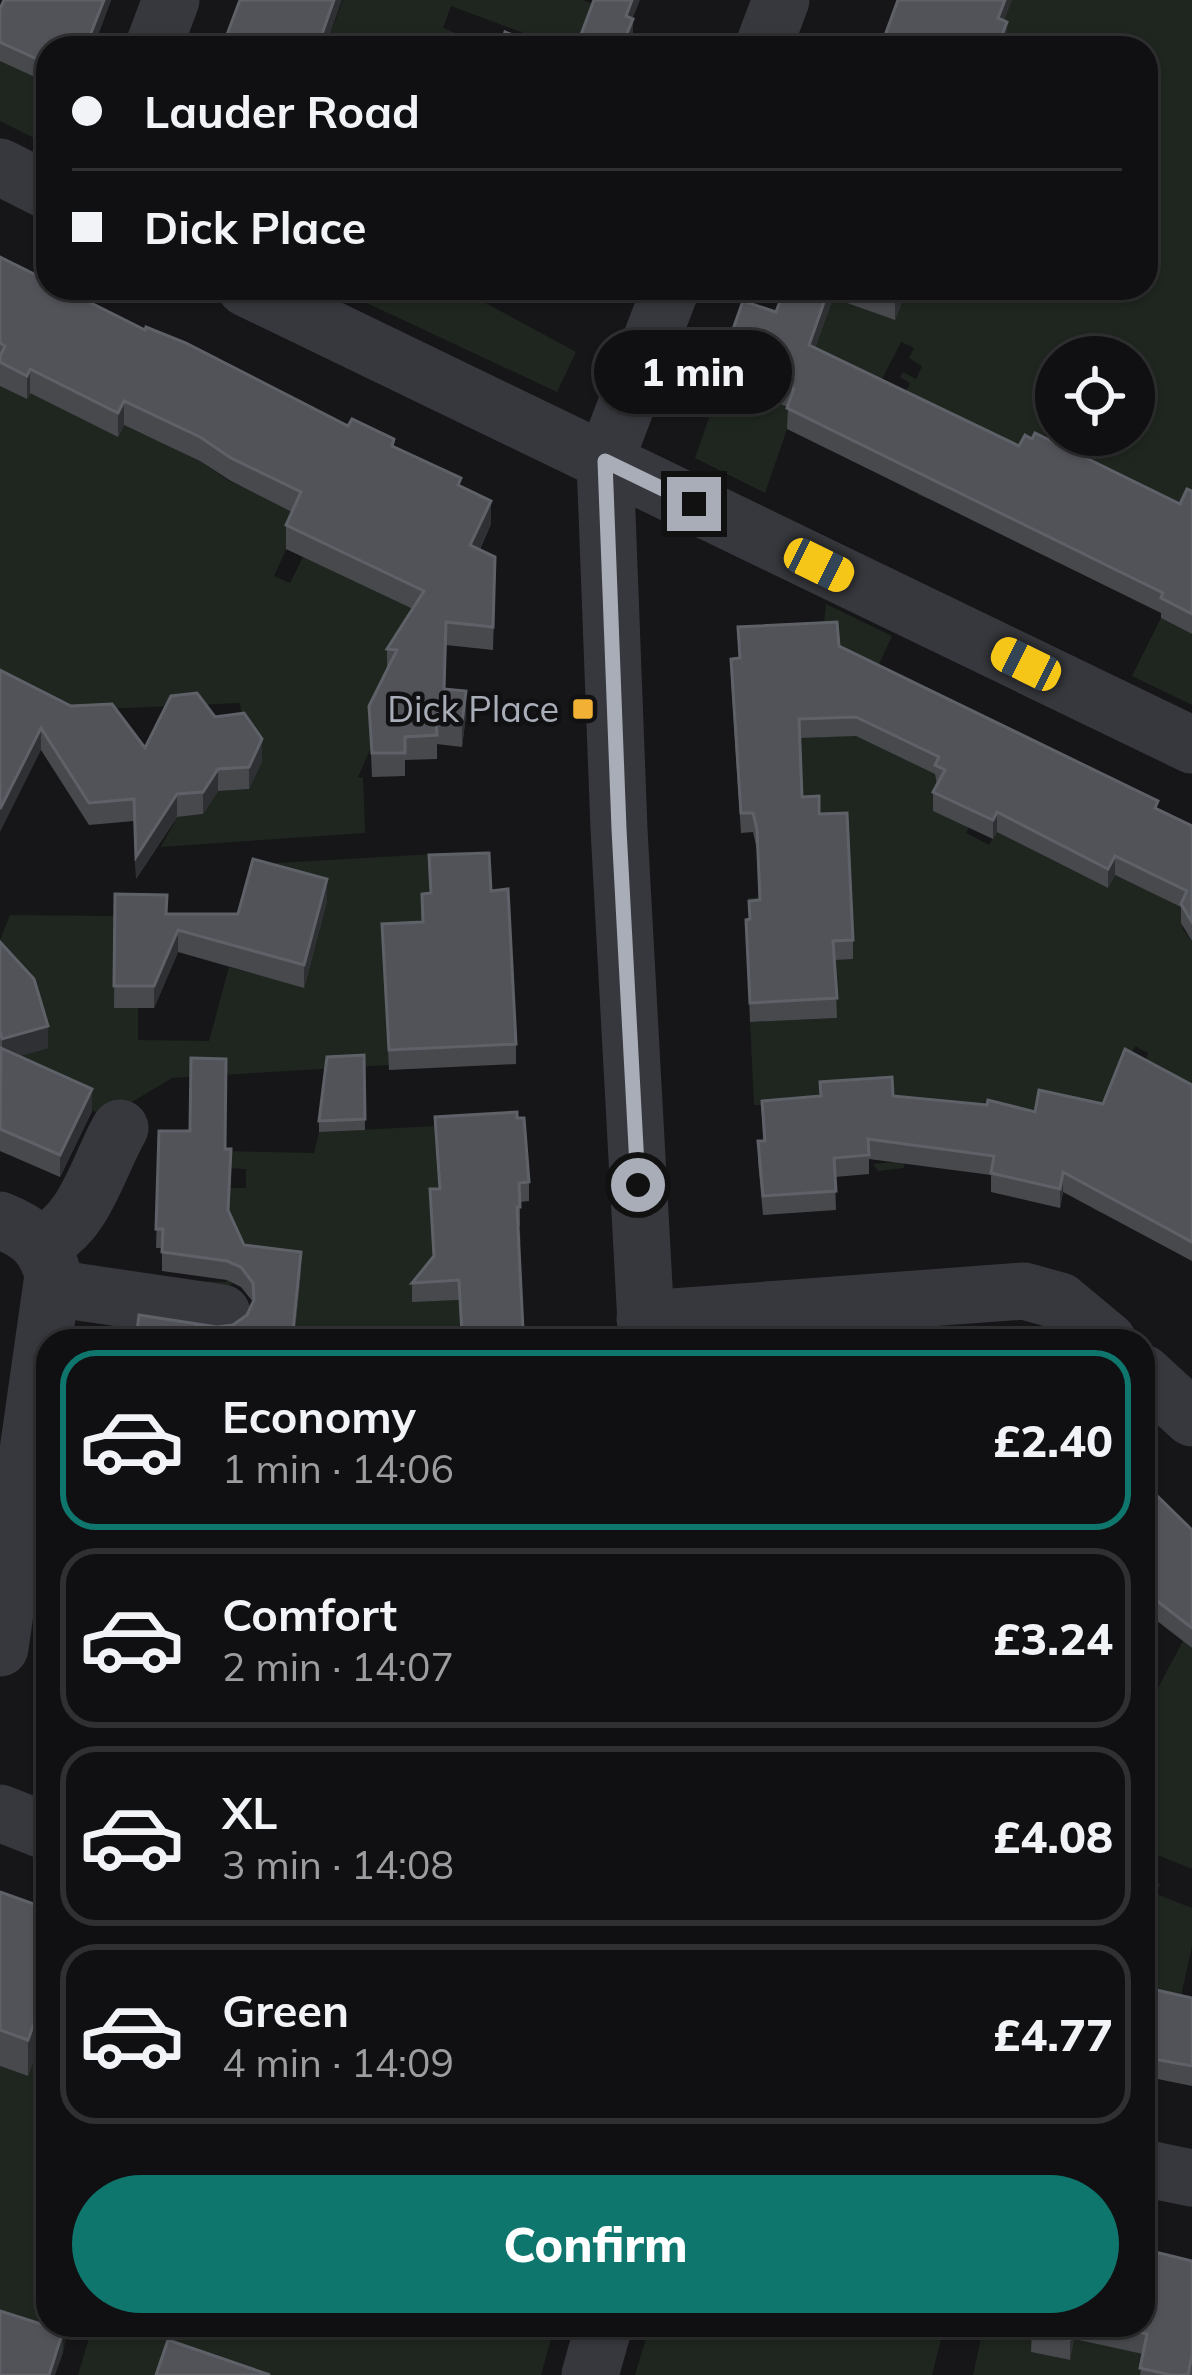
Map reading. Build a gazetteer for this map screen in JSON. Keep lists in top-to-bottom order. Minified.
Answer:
{"places":{"transit":["Dick Place"]},"page":{"banner":["Lauder Road","Dick Place"],"bubble":"1 min","list":[{"name":"Economy","note":"1 min · 14:06","value":"£2.40"},{"name":"Comfort","note":"2 min · 14:07","value":"£3.24"},{"name":"XL","note":"3 min · 14:08","value":"£4.08"},{"name":"Green","note":"4 min · 14:09","value":"£4.77"}],"buttons":"Confirm"}}
